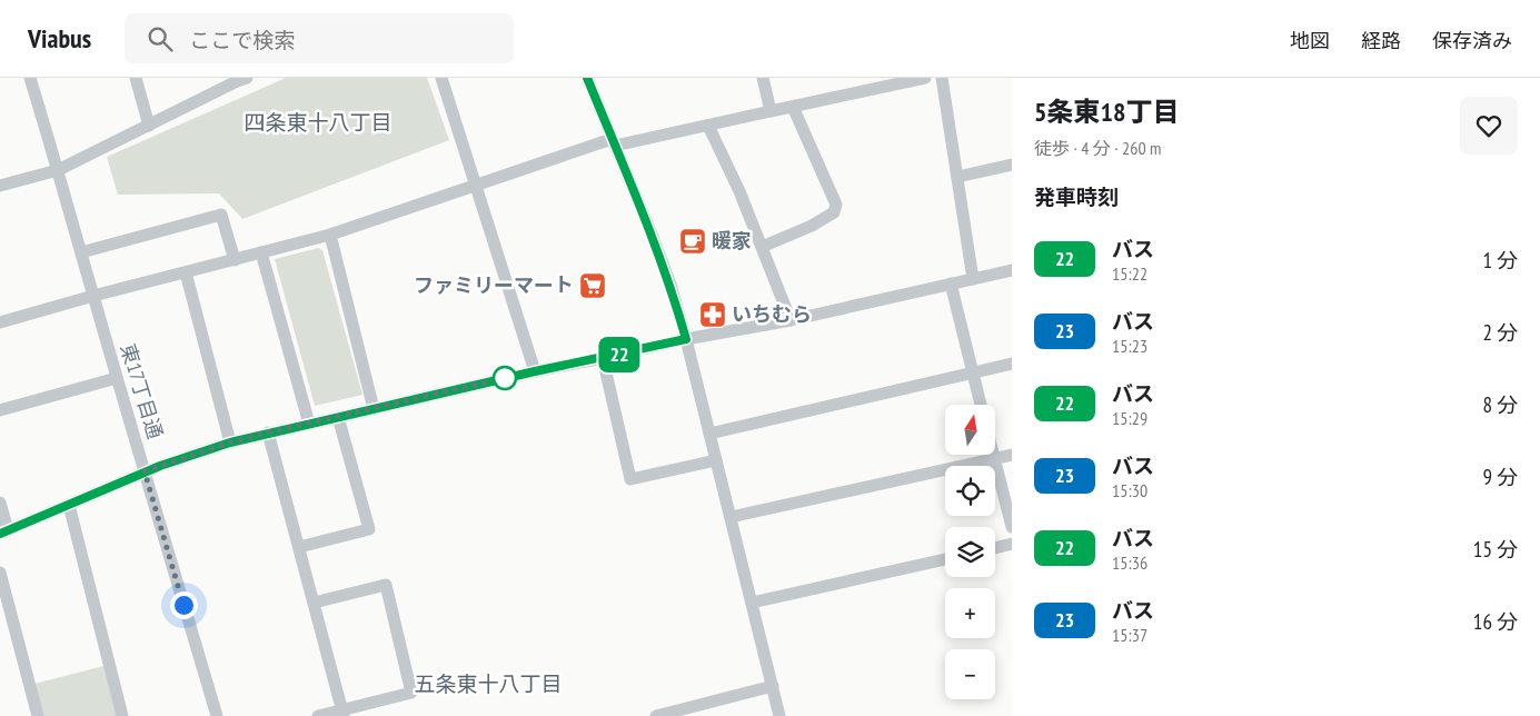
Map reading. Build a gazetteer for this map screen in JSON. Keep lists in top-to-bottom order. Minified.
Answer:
{"streets":{"street":["東17丁目通"]},"districts":["四条東十八丁目","五条東十八丁目"],"places":{"cafe":["暖家"],"supermarket":["ファミリーマート"],"pharmacy":["いちむら"]},"lines":["bus line 22"],"north":"top","page":{"header":"Viabus","search":"ここで検索","nav":["地図","経路","保存済み"],"on_map":"22","heading":[["5条東18丁目","徒歩 · 4 分 · 260 m"],"発車時刻"],"list":[{"mark":"22","name":"バス","note":"15:22","value":"1 分"},{"mark":"23","name":"バス","note":"15:23","value":"2 分"},{"mark":"22","name":"バス","note":"15:29","value":"8 分"},{"mark":"23","name":"バス","note":"15:30","value":"9 分"},{"mark":"22","name":"バス","note":"15:36","value":"15 分"},{"mark":"23","name":"バス","note":"15:37","value":"16 分"}],"map_buttons":["+","−"]}}
